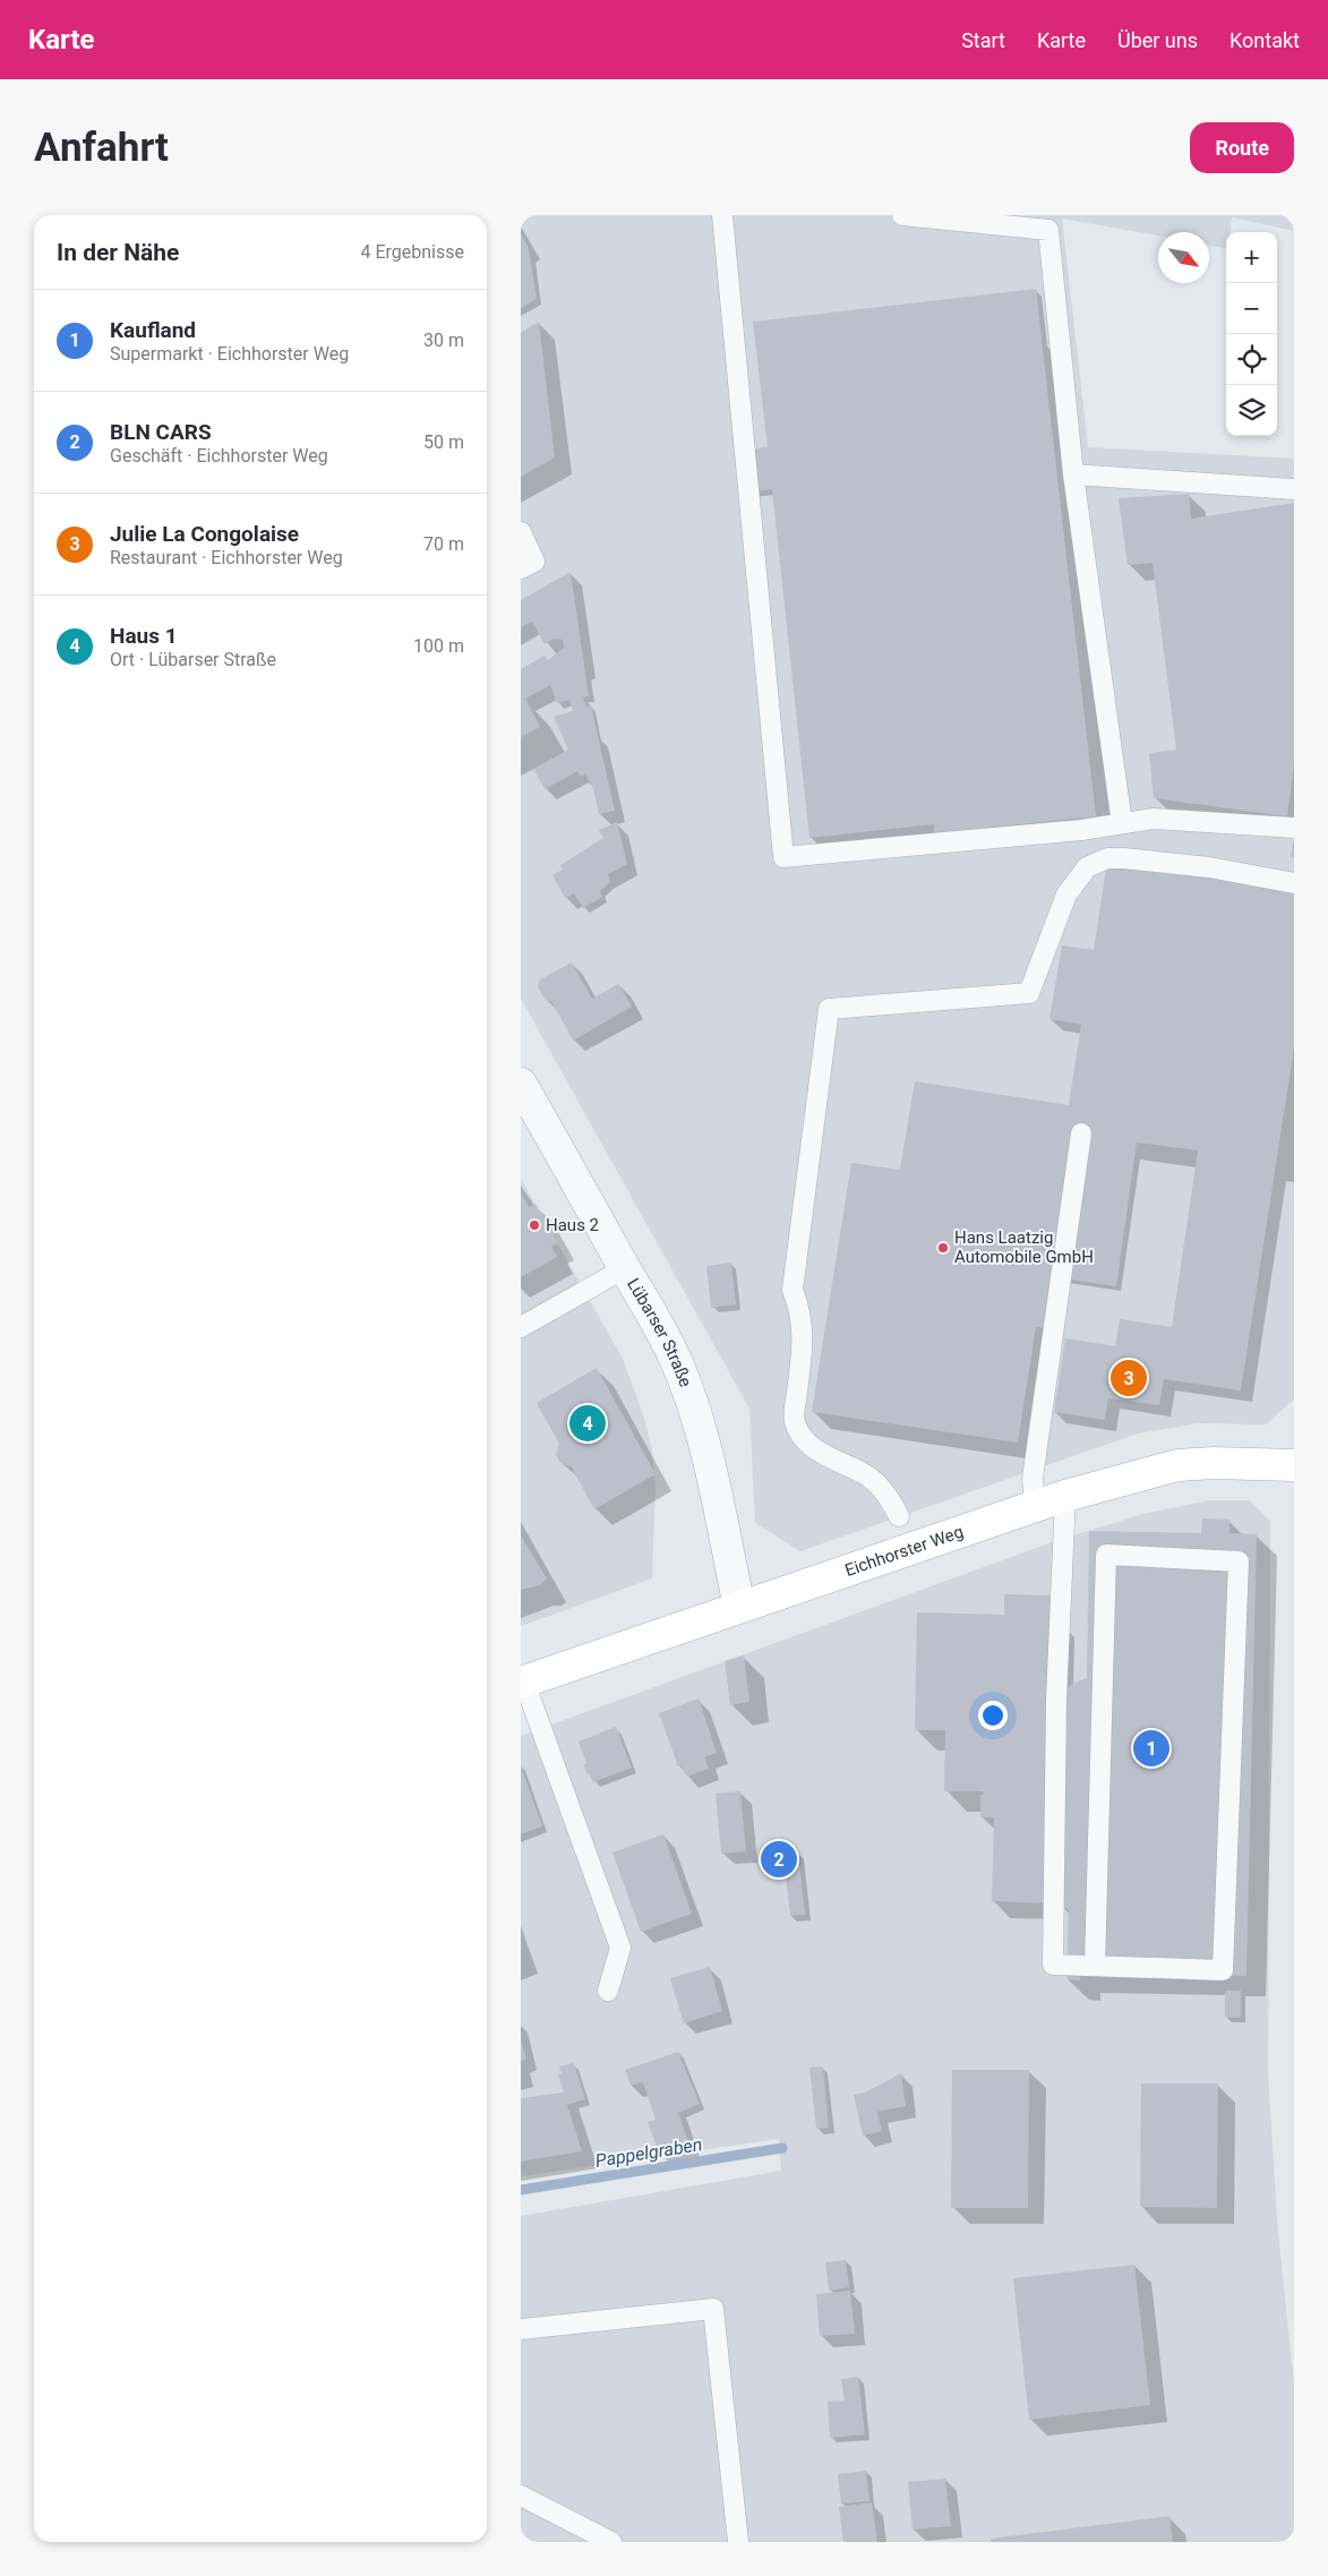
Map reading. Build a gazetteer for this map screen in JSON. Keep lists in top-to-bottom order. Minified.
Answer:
{"streets":{"main road":["Eichhorster Weg"],"street":["Lübarser Straße"]},"crossings":[["Lübarser Straße","Eichhorster Weg"]],"water":["Pappelgraben"],"places":["Haus 2","Hans Laatzig Automobile GmbH"],"north":"bottom right","page":{"header":"Karte","nav":["Start","Karte","Über uns","Kontakt"],"buttons":"Route","title":"Anfahrt","heading":["In der Nähe","4 Ergebnisse"],"map_buttons":["+","−"],"list":[{"mark":"1","name":"Kaufland","note":"Supermarkt · Eichhorster Weg","value":"30 m"},{"mark":"2","name":"BLN CARS","note":"Geschäft · Eichhorster Weg","value":"50 m"},{"mark":"3","name":"Julie La Congolaise","note":"Restaurant · Eichhorster Weg","value":"70 m"},{"mark":"4","name":"Haus 1","note":"Ort · Lübarser Straße","value":"100 m"}],"pins":["3","4","1","2"]}}
